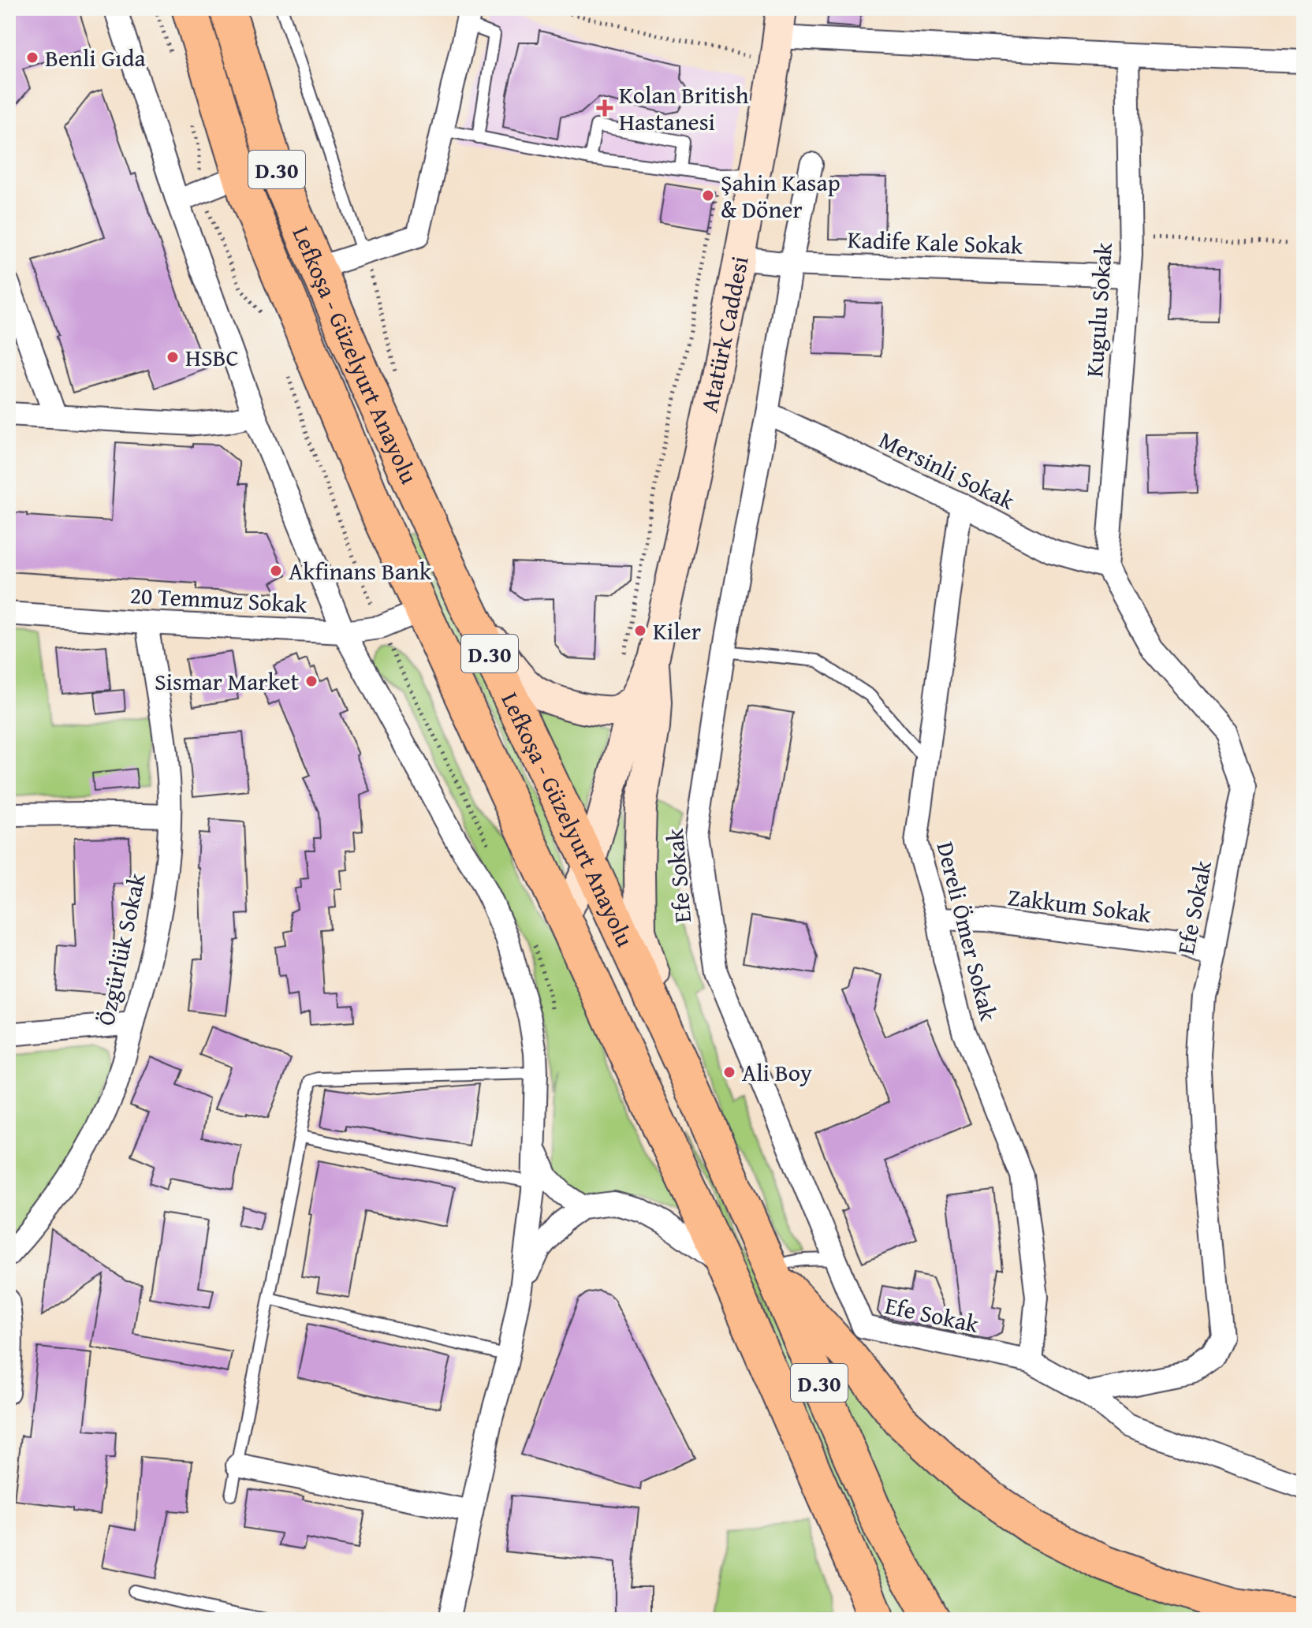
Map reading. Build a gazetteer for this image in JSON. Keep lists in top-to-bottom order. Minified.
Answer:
{"streets":{"highway":["D.30","Lefkoşa - Güzelyurt Anayolu"],"main road":["Atatürk Caddesi"],"street":["Kadife Kale Sokak","Kugulu Sokak","Mersinli Sokak","20 Temmuz Sokak","Efe Sokak","Zakkum Sokak","Dereli Ömer Sokak","Özgürlük Sokak"]},"crossings":[["Kadife Kale Sokak","Kugulu Sokak"],["Kadife Kale Sokak","Atatürk Caddesi"],["Kadife Kale Sokak","Efe Sokak"],["Kugulu Sokak","Mersinli Sokak"],["Kugulu Sokak","Efe Sokak"],["Atatürk Caddesi","Lefkoşa - Güzelyurt Anayolu"],["Lefkoşa - Güzelyurt Anayolu","20 Temmuz Sokak"],["Mersinli Sokak","Efe Sokak"],["Mersinli Sokak","Dereli Ömer Sokak"],["20 Temmuz Sokak","Özgürlük Sokak"],["Efe Sokak","Zakkum Sokak"],["Efe Sokak","Dereli Ömer Sokak"],["Zakkum Sokak","Dereli Ömer Sokak"]],"places":{"other":["Benli Gıda","Şahin Kasap & Döner","HSBC","Akfinans Bank","Kiler","Sismar Market","Ali Boy"],"health":["Kolan British Hastanesi"]}}
